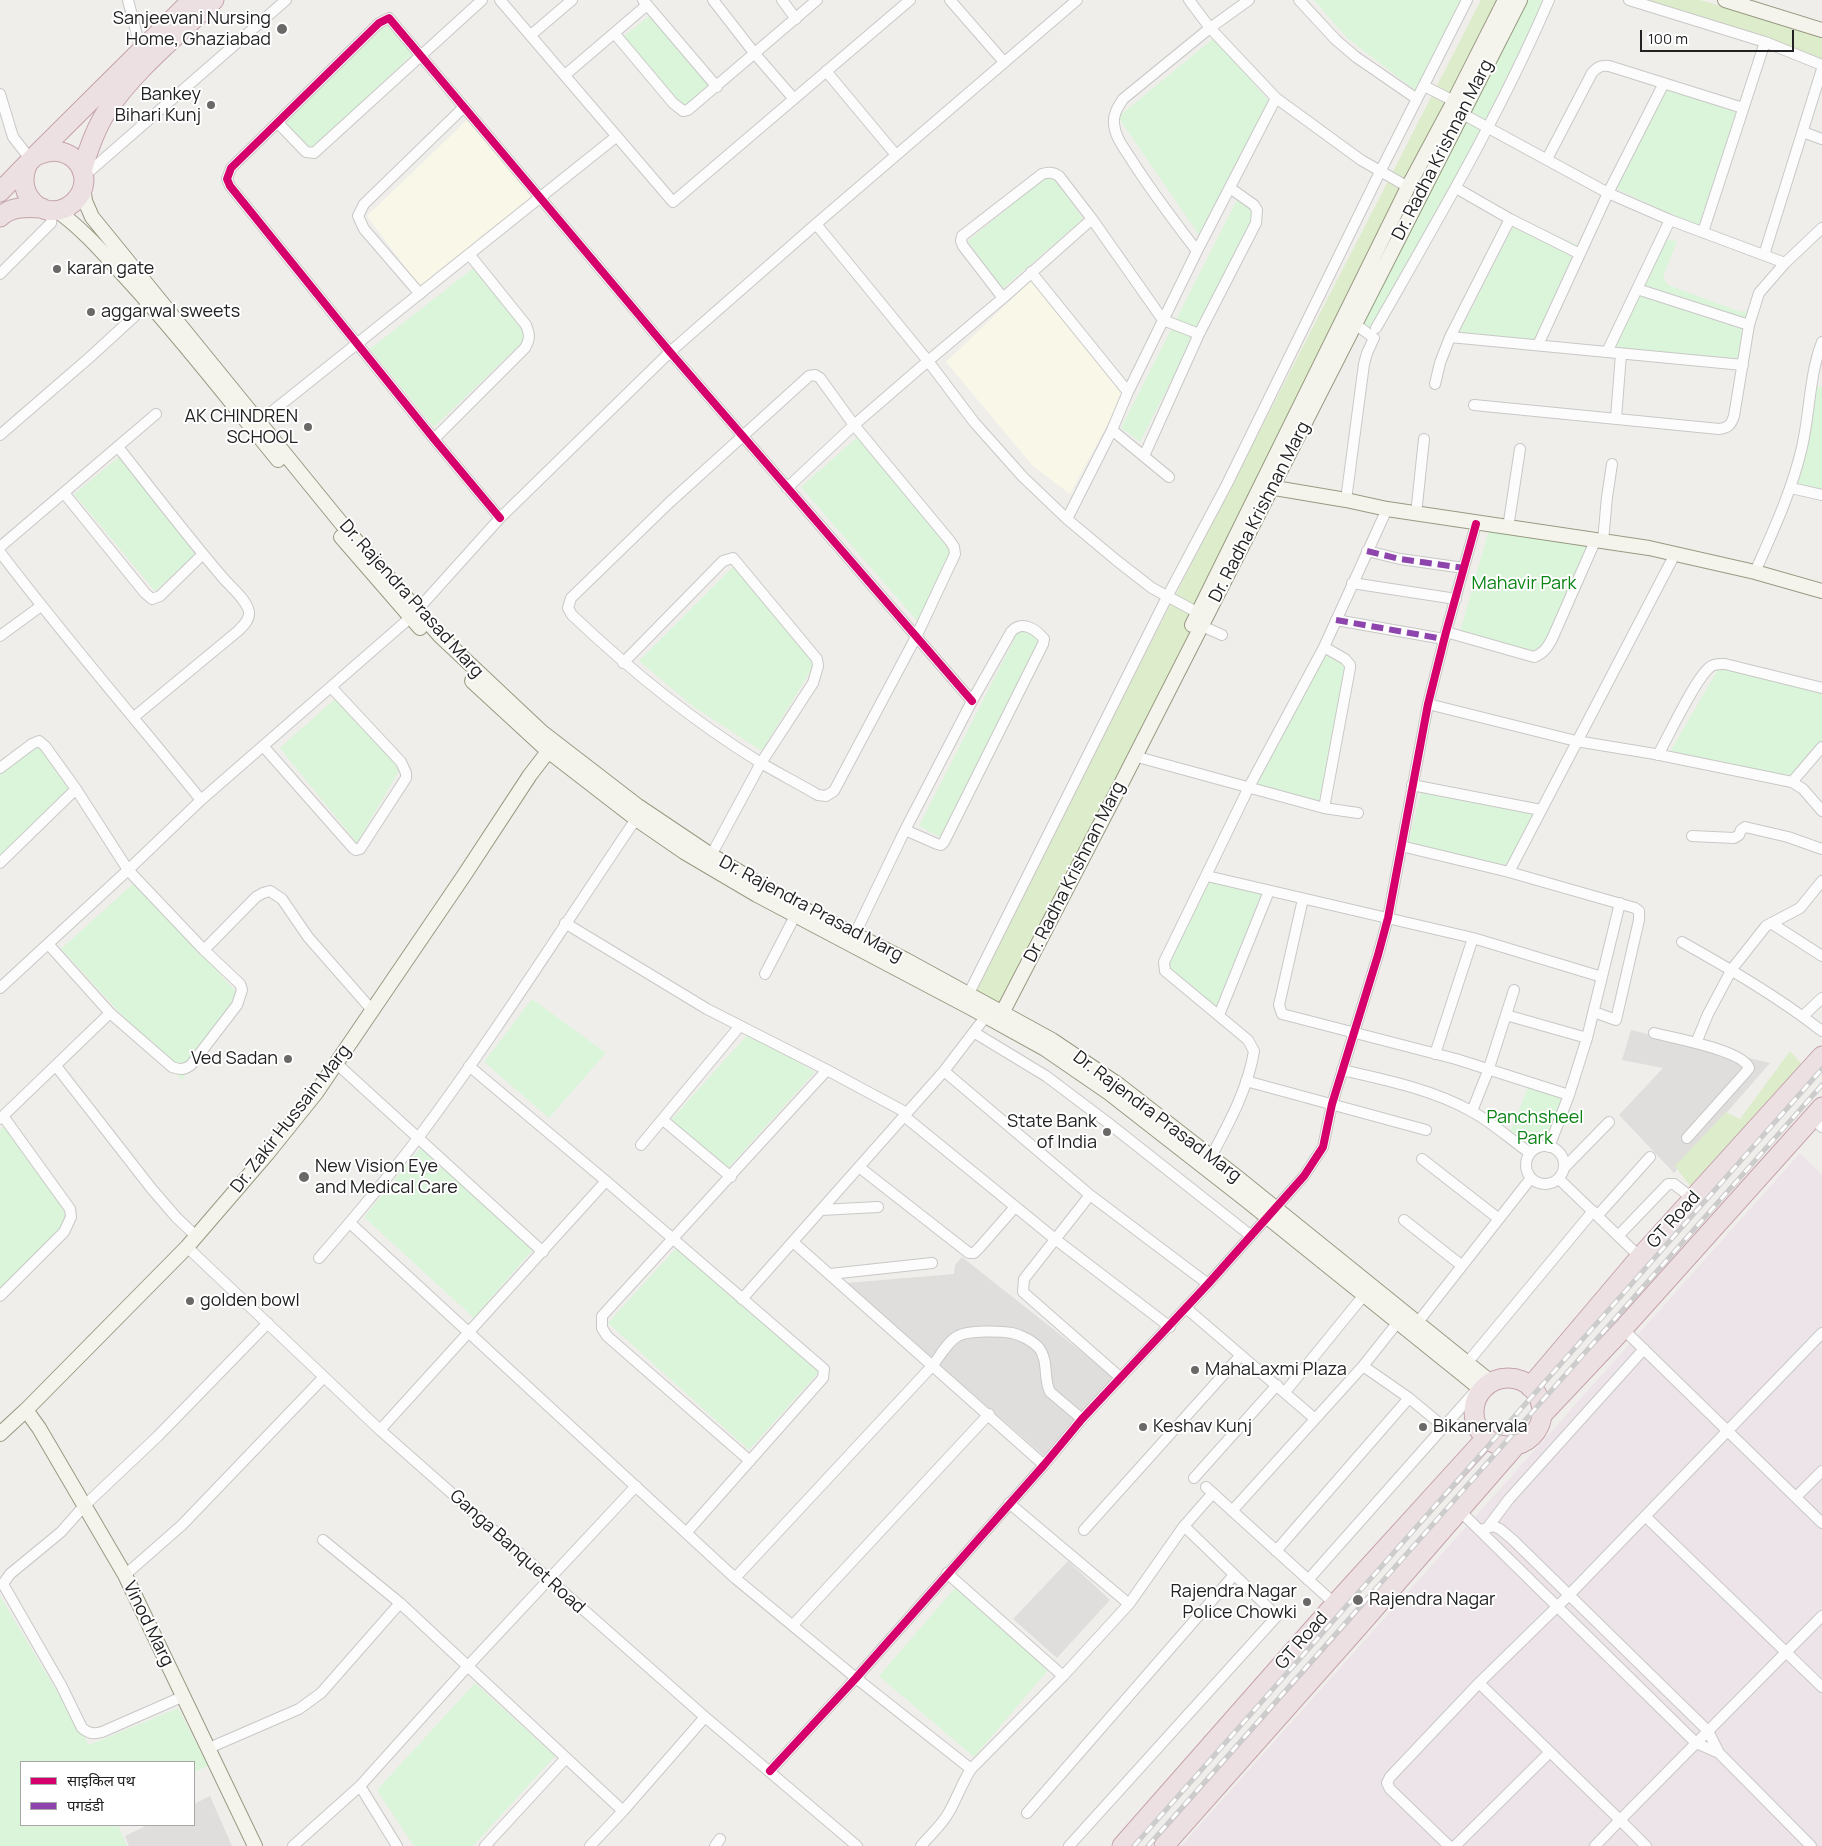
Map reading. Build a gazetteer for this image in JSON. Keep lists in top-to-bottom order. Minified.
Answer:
{"streets":{"highway":["GT Road"],"street":["Dr. Radha Krishnan Marg","Dr. Rajendra Prasad Marg","Dr. Zakir Hussain Marg","Ganga Banquet Road","Vinod Marg"]},"crossings":[["Dr. Radha Krishnan Marg","Dr. Rajendra Prasad Marg"],["Dr. Rajendra Prasad Marg","Dr. Zakir Hussain Marg"],["Dr. Rajendra Prasad Marg","GT Road"],["Dr. Zakir Hussain Marg","Ganga Banquet Road"],["Dr. Zakir Hussain Marg","Vinod Marg"]],"parks":["Mahavir Park","Panchsheel Park"],"places":["Sanjeevani Nursing Home, Ghaziabad","Bankey Bihari Kunj","karan gate","aggarwal sweets","AK CHINDREN SCHOOL","Ved Sadan","State Bank of India","New Vision Eye and Medical Care","golden bowl","MahaLaxmi Plaza","Keshav Kunj","Bikanervala","Rajendra Nagar","Rajendra Nagar Police Chowki"],"legend":["साइकिल पथ","पगडंडी"],"scale_bar":"100 m"}
